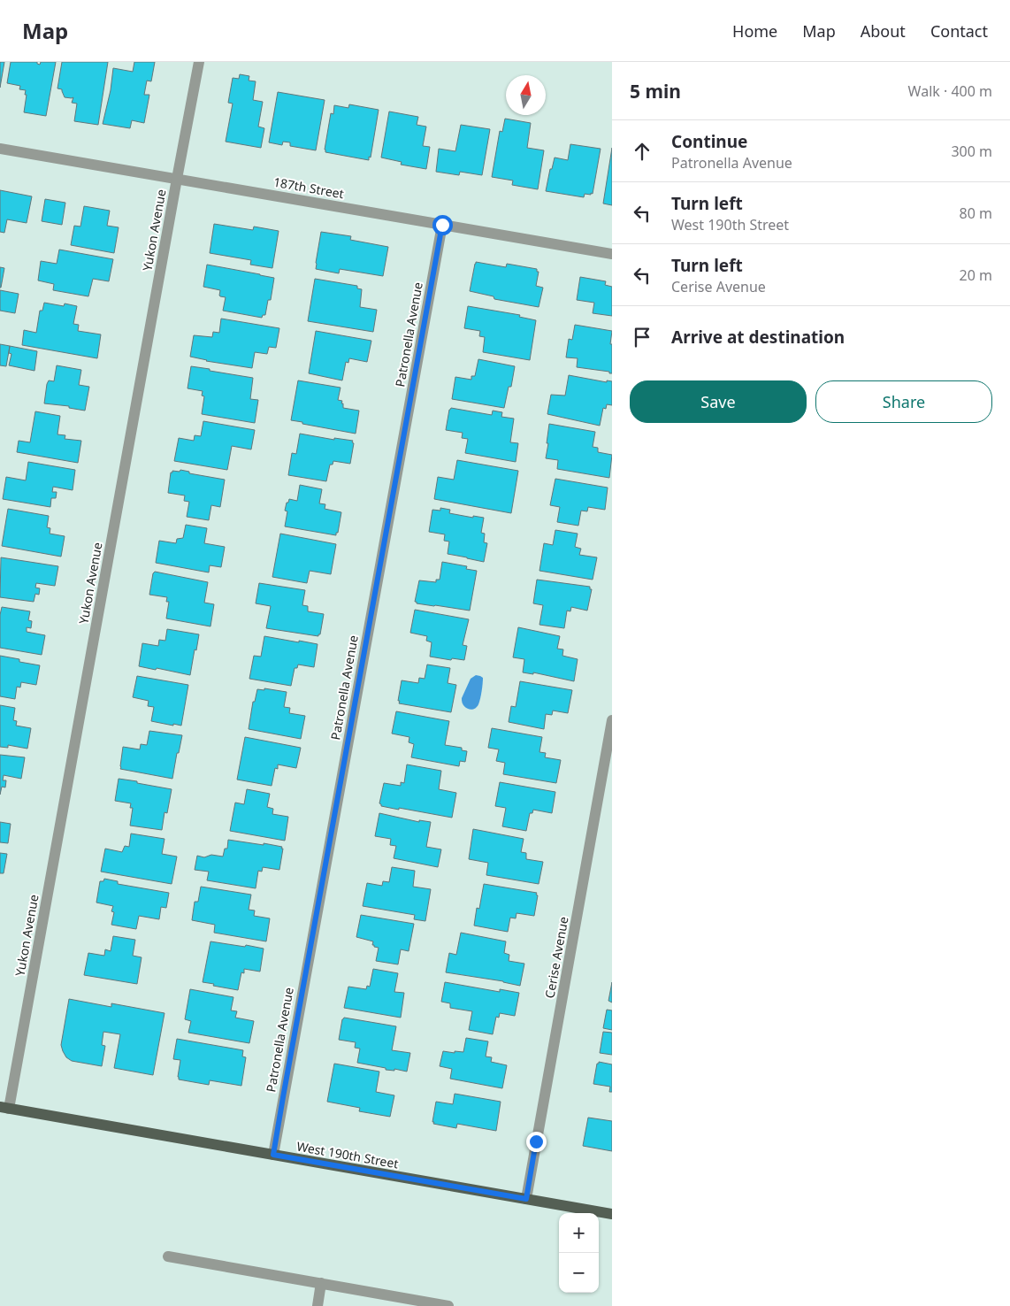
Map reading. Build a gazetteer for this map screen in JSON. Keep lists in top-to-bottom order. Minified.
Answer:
{"streets":{"main road":["West 190th Street"],"street":["187th Street","Yukon Avenue","Patronella Avenue","Cerise Avenue"]},"crossings":[["187th Street","Yukon Avenue"],["187th Street","Patronella Avenue"],["Yukon Avenue","West 190th Street"],["Patronella Avenue","West 190th Street"],["Cerise Avenue","West 190th Street"]],"north":"top","page":{"header":"Map","nav":["Home","Map","About","Contact"],"heading":["5 min","Walk · 400 m"],"list":[["Continue","Patronella Avenue","300 m"],["Turn left","West 190th Street","80 m"],["Turn left","Cerise Avenue","20 m"],"Arrive at destination"],"buttons":["Save","Share"],"map_buttons":["+","−"]}}
